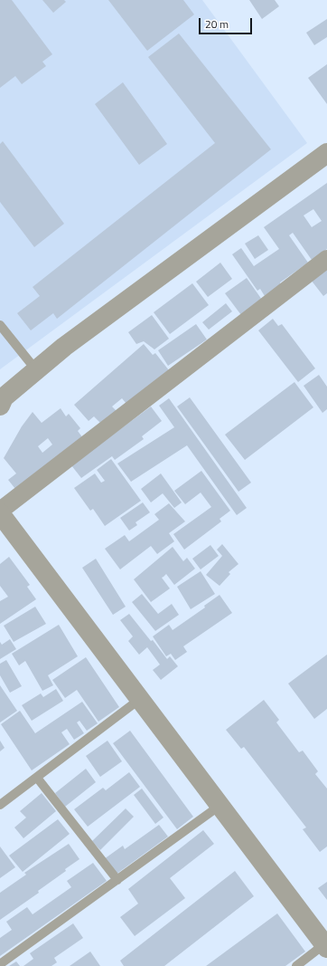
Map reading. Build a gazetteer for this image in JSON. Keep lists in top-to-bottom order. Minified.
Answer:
{"scale_bar":"20 m"}
